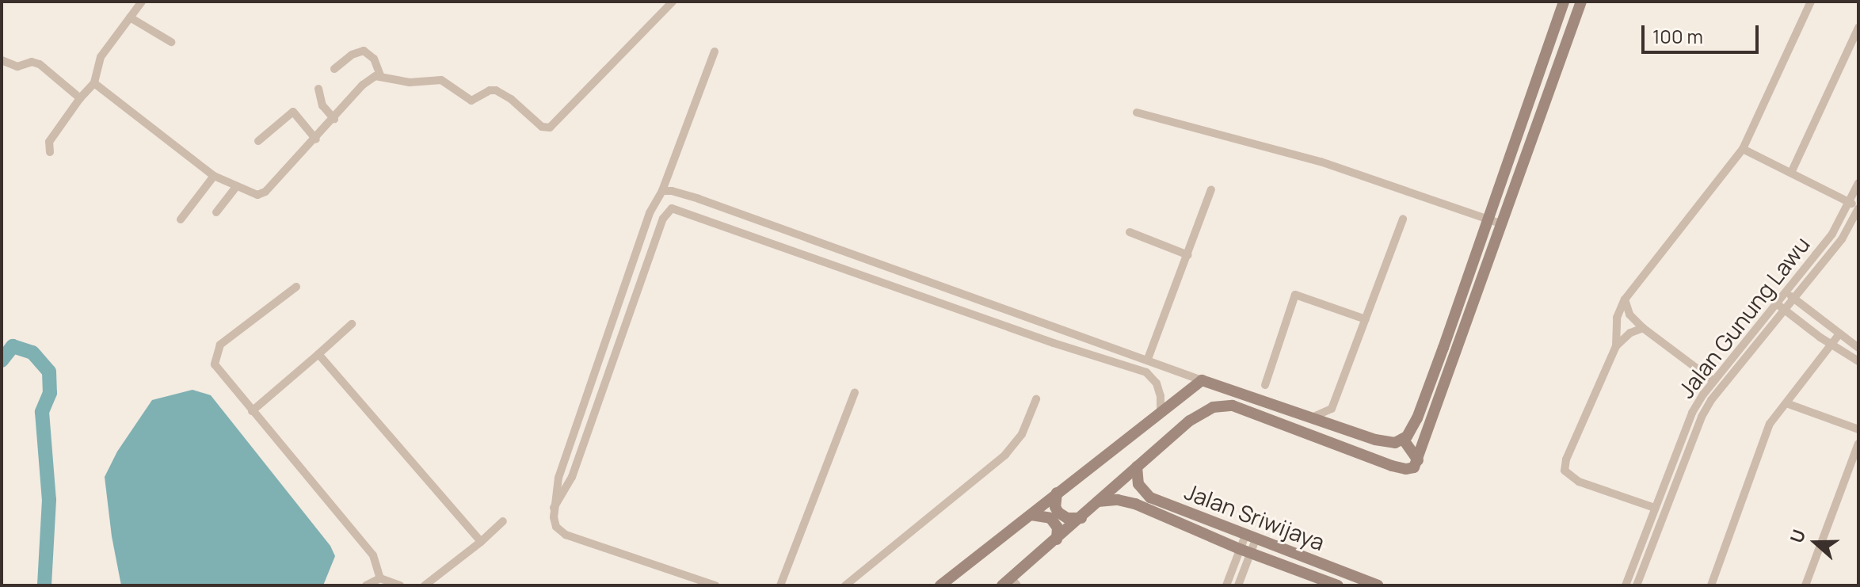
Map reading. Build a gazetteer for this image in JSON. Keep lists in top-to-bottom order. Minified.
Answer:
{"streets":{"street":["Jalan Gunung Lawu","Jalan Sriwijaya"]},"scale_bar":"100 m","north":"left"}
